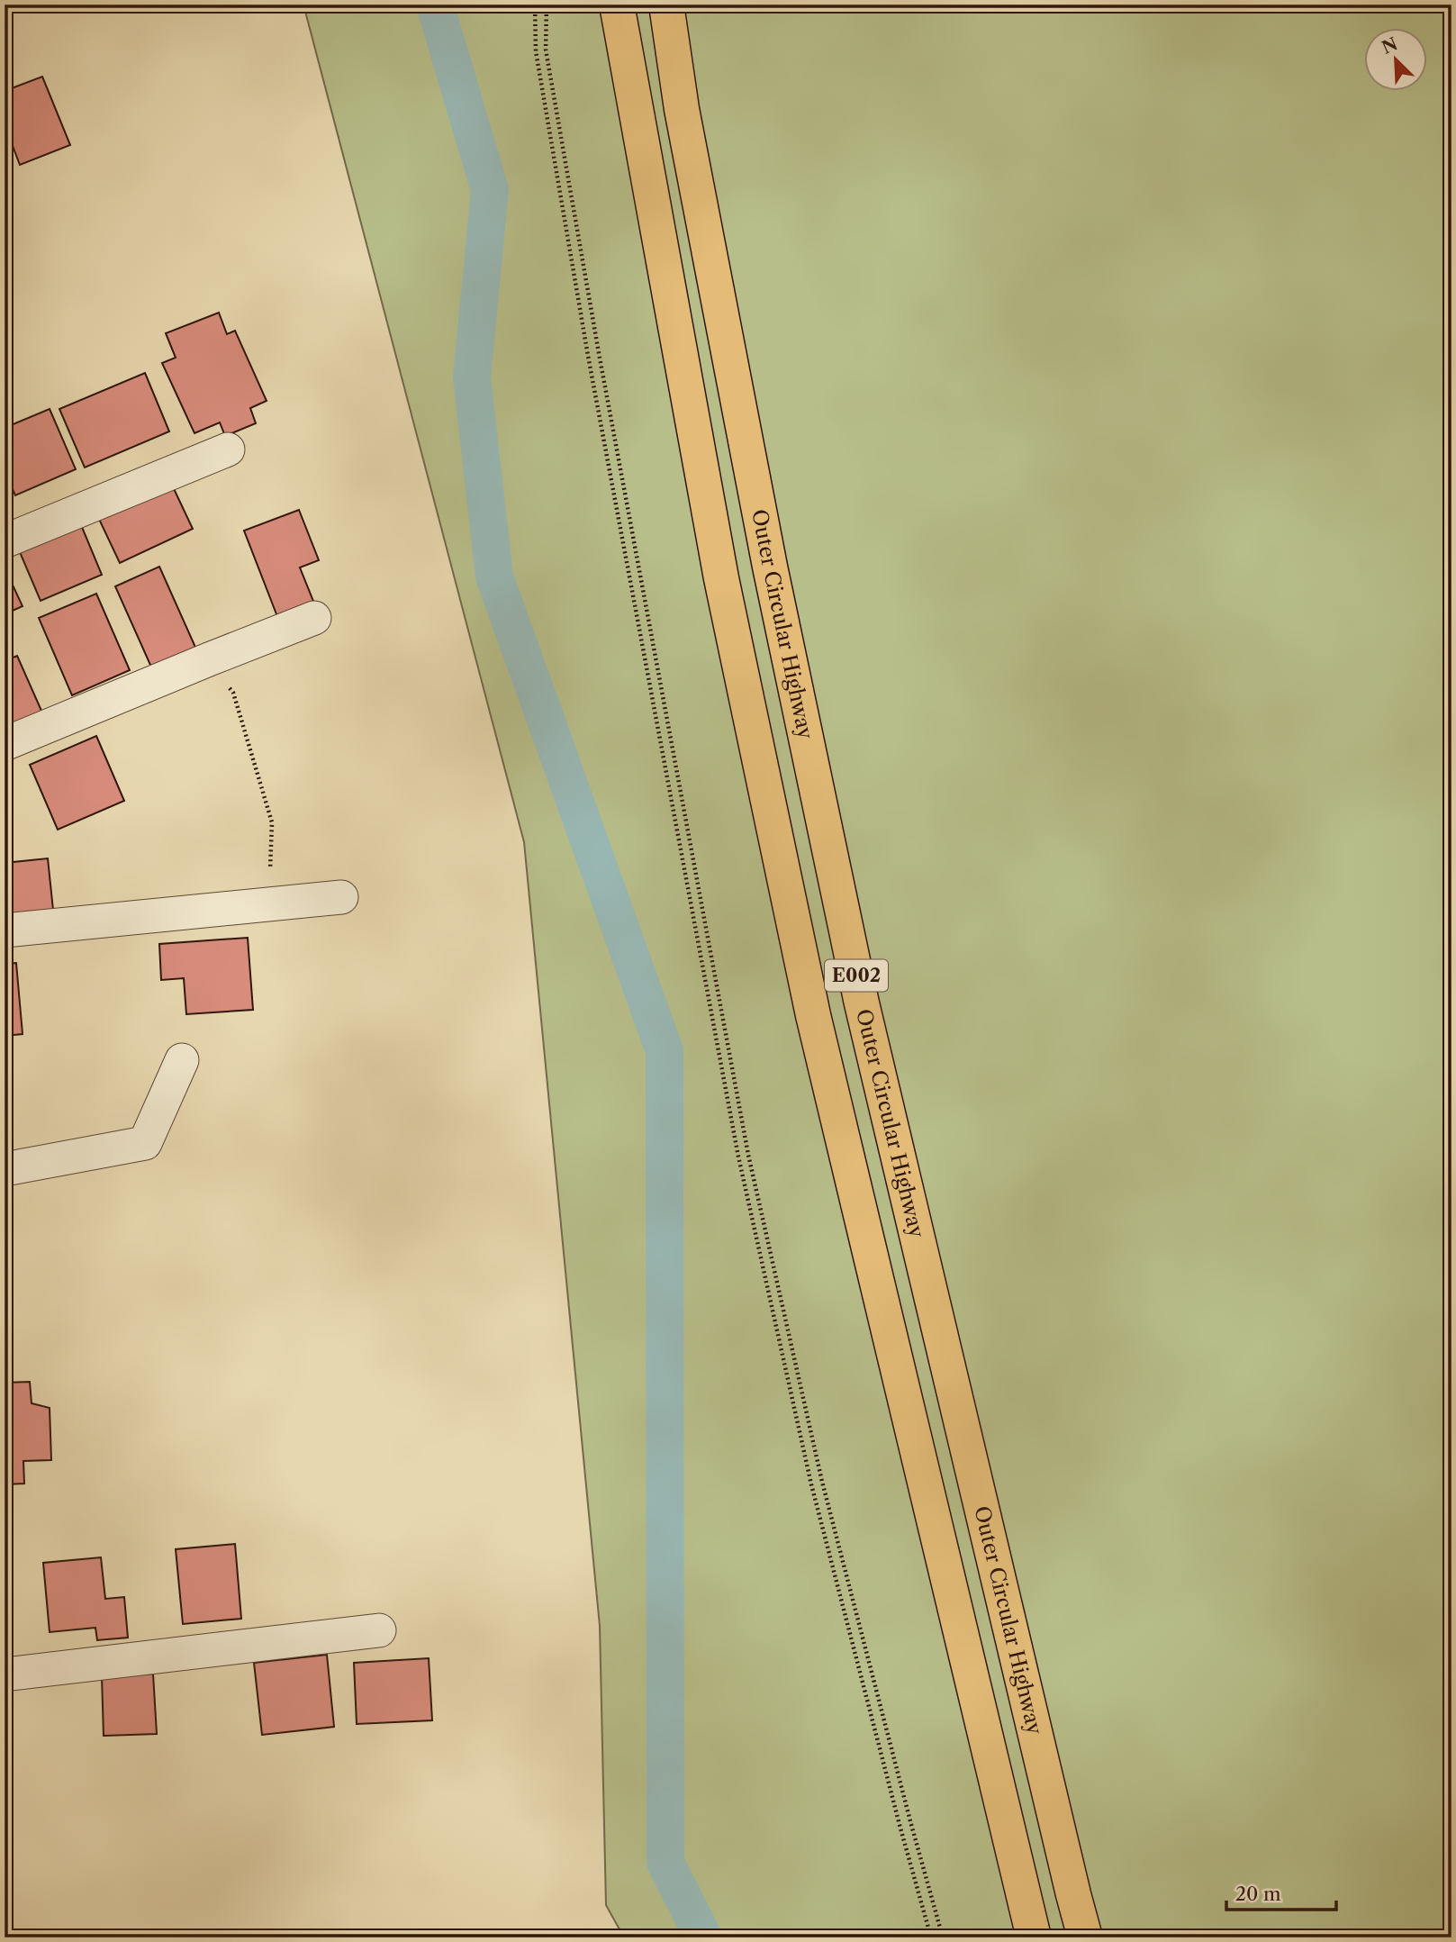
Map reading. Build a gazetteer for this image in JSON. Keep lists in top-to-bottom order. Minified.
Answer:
{"streets":{"highway":["Outer Circular Highway","E002"]},"scale_bar":"20 m","north":"top left"}
